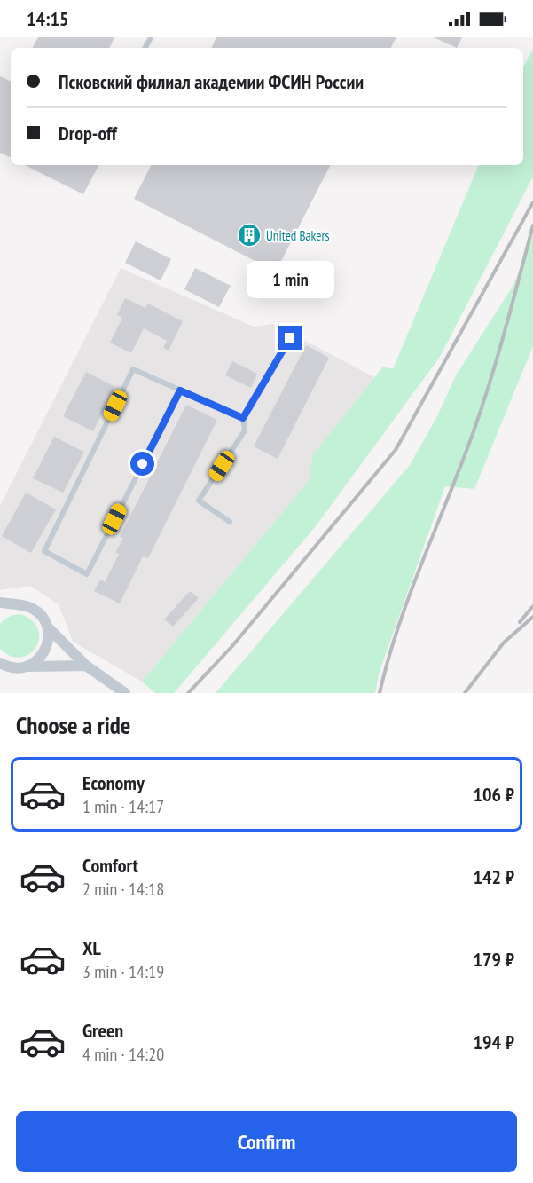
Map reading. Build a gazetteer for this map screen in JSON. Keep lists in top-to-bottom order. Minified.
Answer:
{"places":{"building":["United Bakers"]},"page":{"status":"14:15","banner":["Псковский филиал академии ФСИН России","Drop-off"],"bubble":"1 min","heading":"Choose a ride","list":[{"name":"Economy","note":"1 min · 14:17","value":"106 ₽"},{"name":"Comfort","note":"2 min · 14:18","value":"142 ₽"},{"name":"XL","note":"3 min · 14:19","value":"179 ₽"},{"name":"Green","note":"4 min · 14:20","value":"194 ₽"}],"buttons":"Confirm"}}
